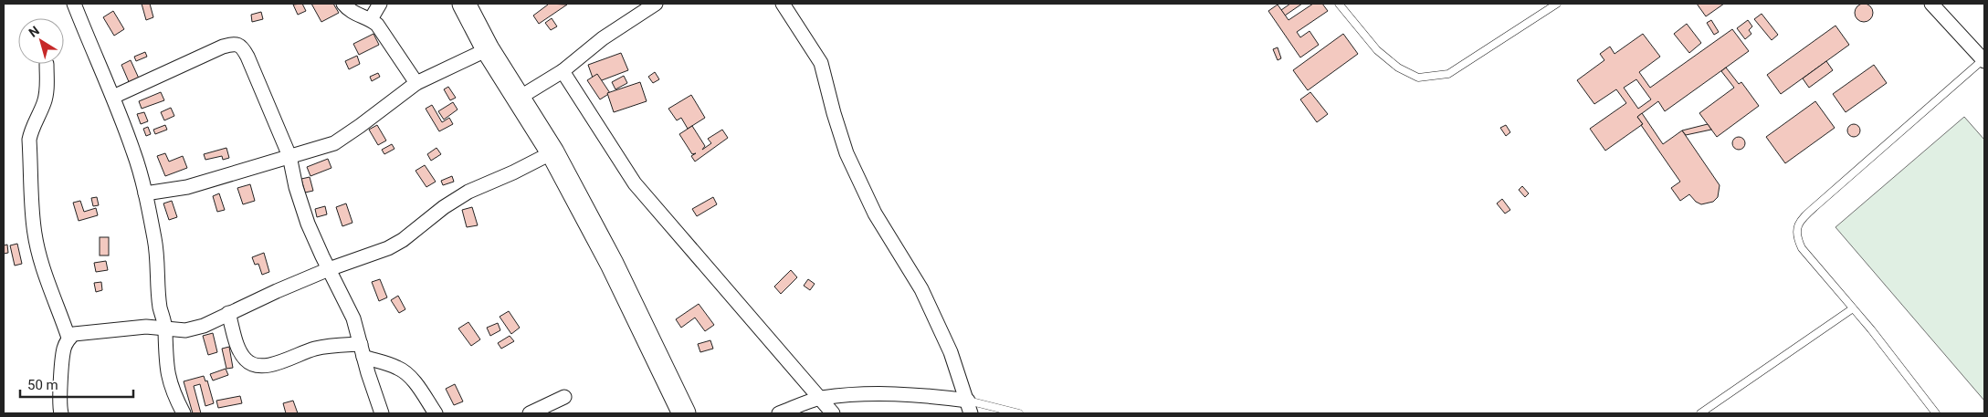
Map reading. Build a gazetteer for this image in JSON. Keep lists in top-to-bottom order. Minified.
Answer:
{"scale_bar":"50 m","north":"top left"}
